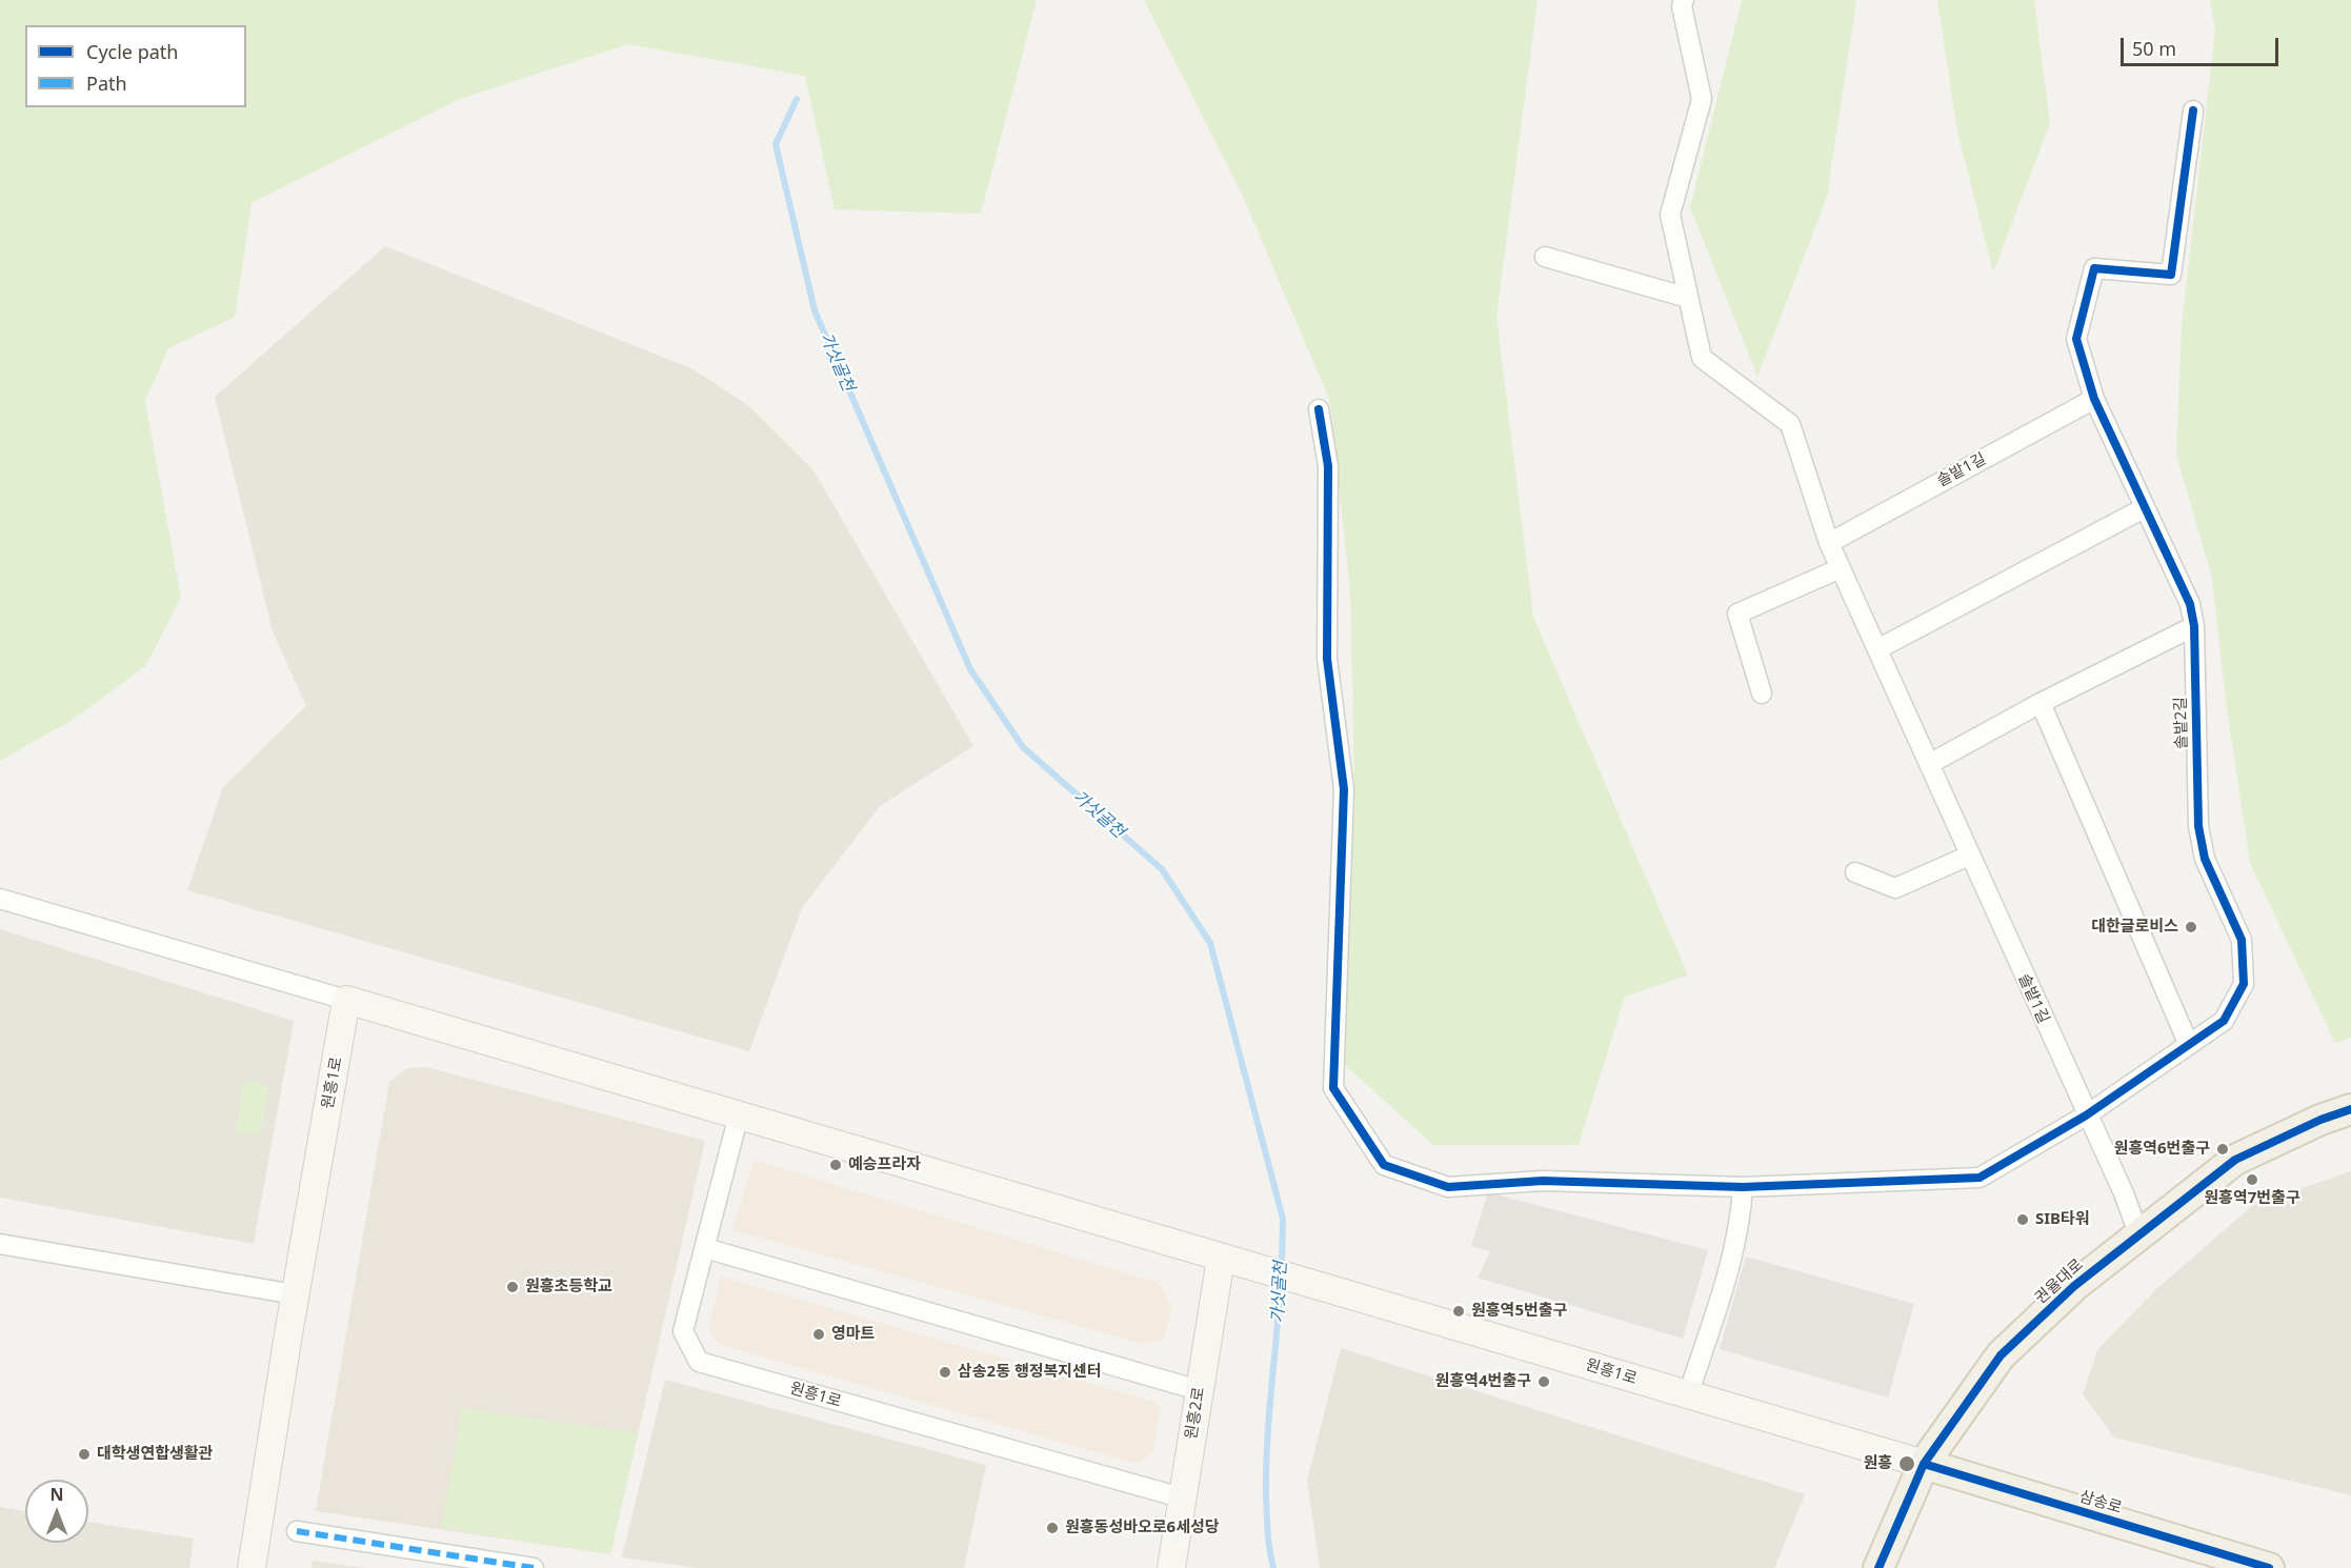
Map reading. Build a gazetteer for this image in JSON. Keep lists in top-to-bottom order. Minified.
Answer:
{"streets":{"main road":["권율대로","삼송로"],"street":["솔밭1길","솔밭2길","원흥1로","원흥2로"]},"crossings":[["솔밭1길","솔밭2길"],["솔밭1길","권율대로"],["원흥1로","권율대로"],["원흥1로","원흥2로"],["원흥1로","삼송로"],["권율대로","삼송로"]],"water":["가싯골천"],"places":["대한글로비스","원흥역6번출구","예승프라자","원흥역7번출구","SIB타워","원흥초등학교","원흥역5번출구","영마트","삼송2동 행정복지센터","원흥역4번출구","대학생연합생활관","원흥","원흥동성바오로6세성당"],"legend":["Cycle path","Path"],"scale_bar":"50 m","north":"top"}
